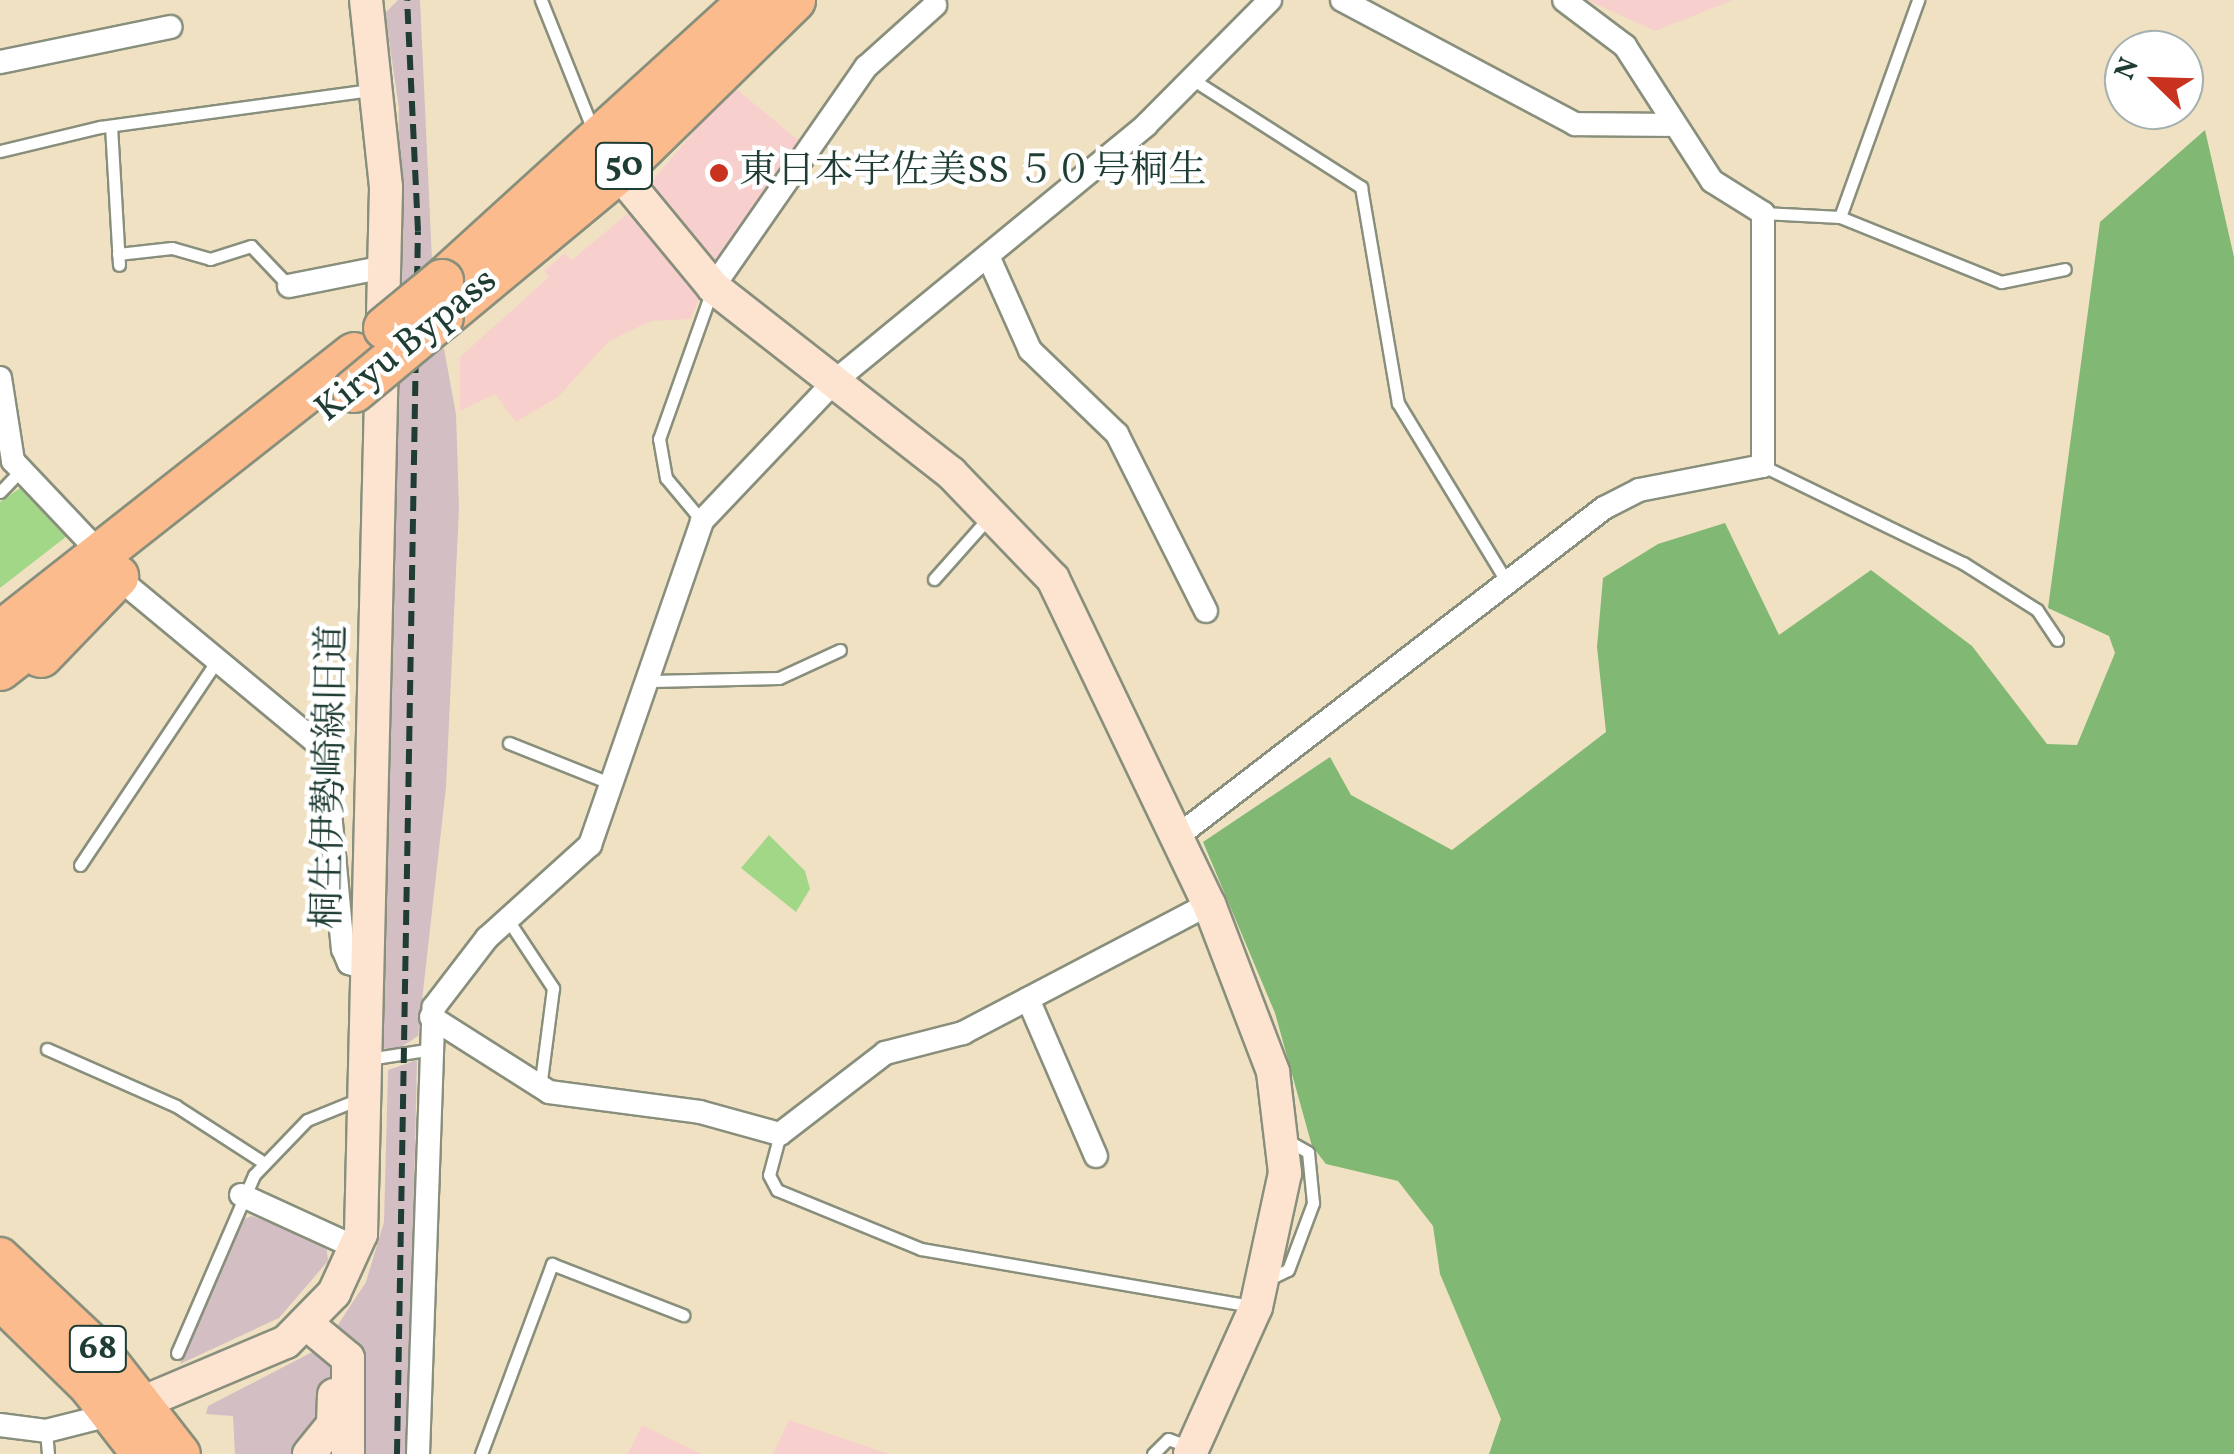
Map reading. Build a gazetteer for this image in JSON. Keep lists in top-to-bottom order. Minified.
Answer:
{"streets":{"highway":["50","Kiryu Bypass"],"main road":["68"],"street":["桐生伊勢崎線旧道"]},"crossings":[["50","Kiryu Bypass"],["桐生伊勢崎線旧道","68"]],"places":["東日本宇佐美SS ５０号桐生"],"north":"top left"}
